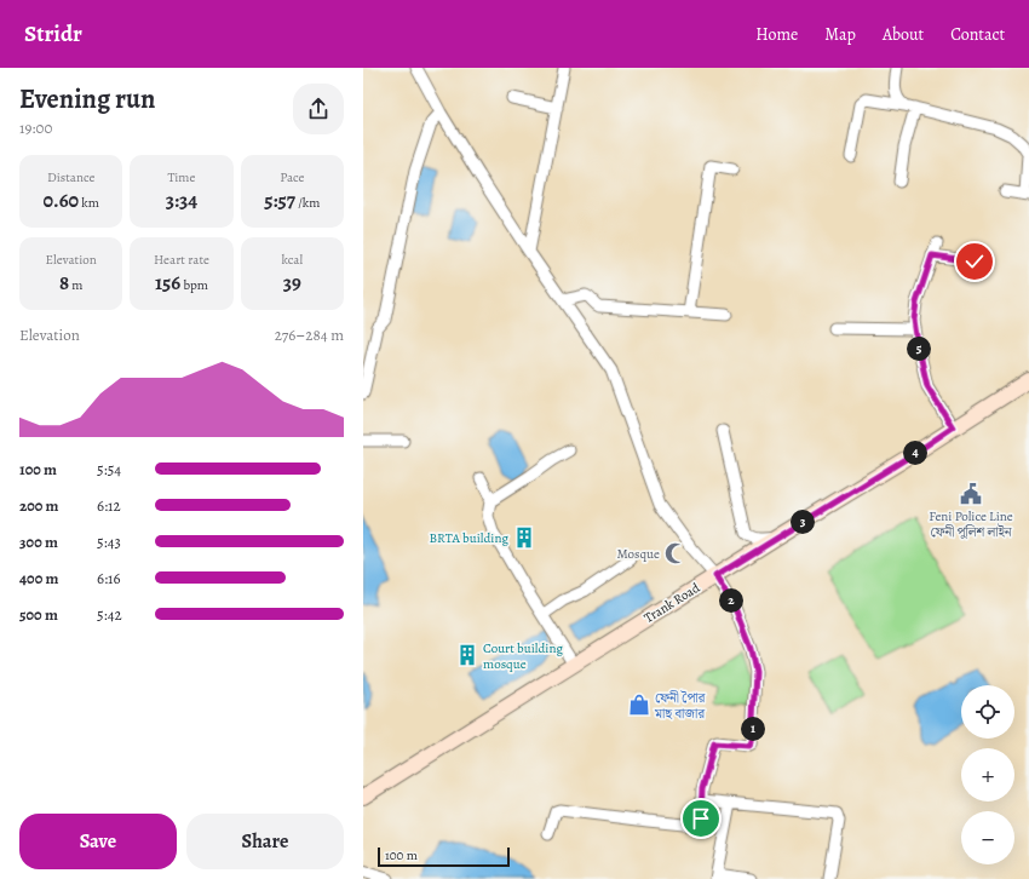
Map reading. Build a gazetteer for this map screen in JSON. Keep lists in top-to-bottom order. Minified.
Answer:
{"streets":{"main road":["Trank Road"]},"places":{"public building":["Feni Police Line ফেনী পুলিশ লাইন"],"building":["BRTA building","Court building mosque"],"mosque":["Mosque"],"shop":["ফেনী পৈার মাছ বাজার"]},"scale_bar":"100 m","page":{"header":"Stridr","nav":["Home","Map","About","Contact"],"heading":["Evening run","19:00"],"stats":[["Distance","0.60 km"],["Time","3:34"],["Pace","5:57 /km"],["Elevation","8 m"],["Heart rate","156 bpm"],["kcal","39"]],"chart":["Elevation","276–284 m"],"pins":["5","4","3","2","1"],"list":[{"name":"100 m","note":"5:54"},{"name":"200 m","note":"6:12"},{"name":"300 m","note":"5:43"},{"name":"400 m","note":"6:16"},{"name":"500 m","note":"5:42"}],"map_buttons":["+","−"],"buttons":["Save","Share"],"scale":"100 m"}}
